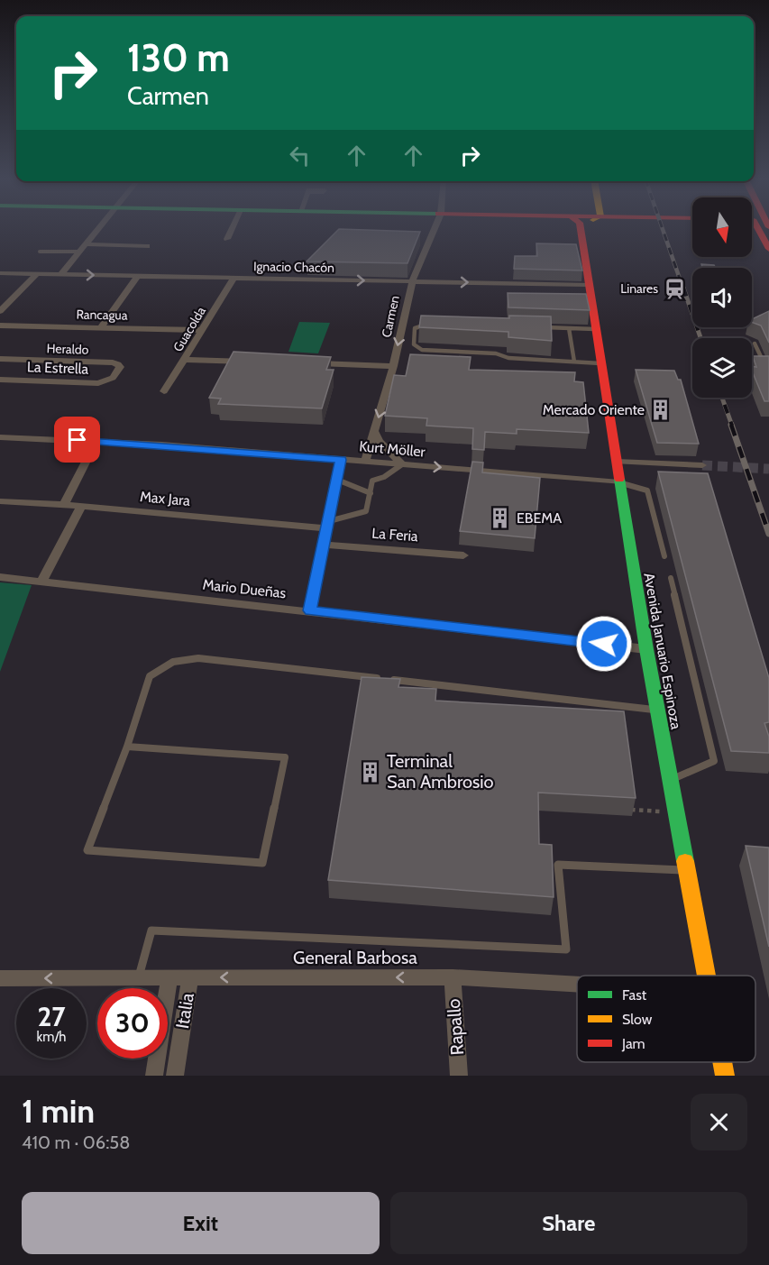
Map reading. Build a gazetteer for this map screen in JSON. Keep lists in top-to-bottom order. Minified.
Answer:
{"streets":{"main road":["Avenida Januario Espinoza"],"street":["Ignacio Chacón","Rancagua","Carmen","Guacolda","Heraldo","La Estrella","Kurt Möller","Max Jara","La Feria","Mario Dueñas","General Barbosa","Italia","Rapallo"]},"crossings":[["Ignacio Chacón","Carmen"],["Ignacio Chacón","Guacolda"],["Ignacio Chacón","Avenida Januario Espinoza"],["Rancagua","Guacolda"],["Carmen","Kurt Möller"],["Heraldo","La Estrella"],["Kurt Möller","Avenida Januario Espinoza"],["Mario Dueñas","Avenida Januario Espinoza"],["General Barbosa","Italia"],["General Barbosa","Rapallo"]],"one_way":["Carmen","Kurt Möller","General Barbosa"],"places":{"station":["Linares"],"building":["Mercado Oriente","EBEMA","Terminal San Ambrosio"]},"legend":["Fast","Slow","Jam"],"north":"bottom","page":{"turn":["130 m","Carmen"],"speed":"27 km/h","limit":"30","heading":["1 min","410 m · 06:58"],"buttons":["Exit","Share"]}}
